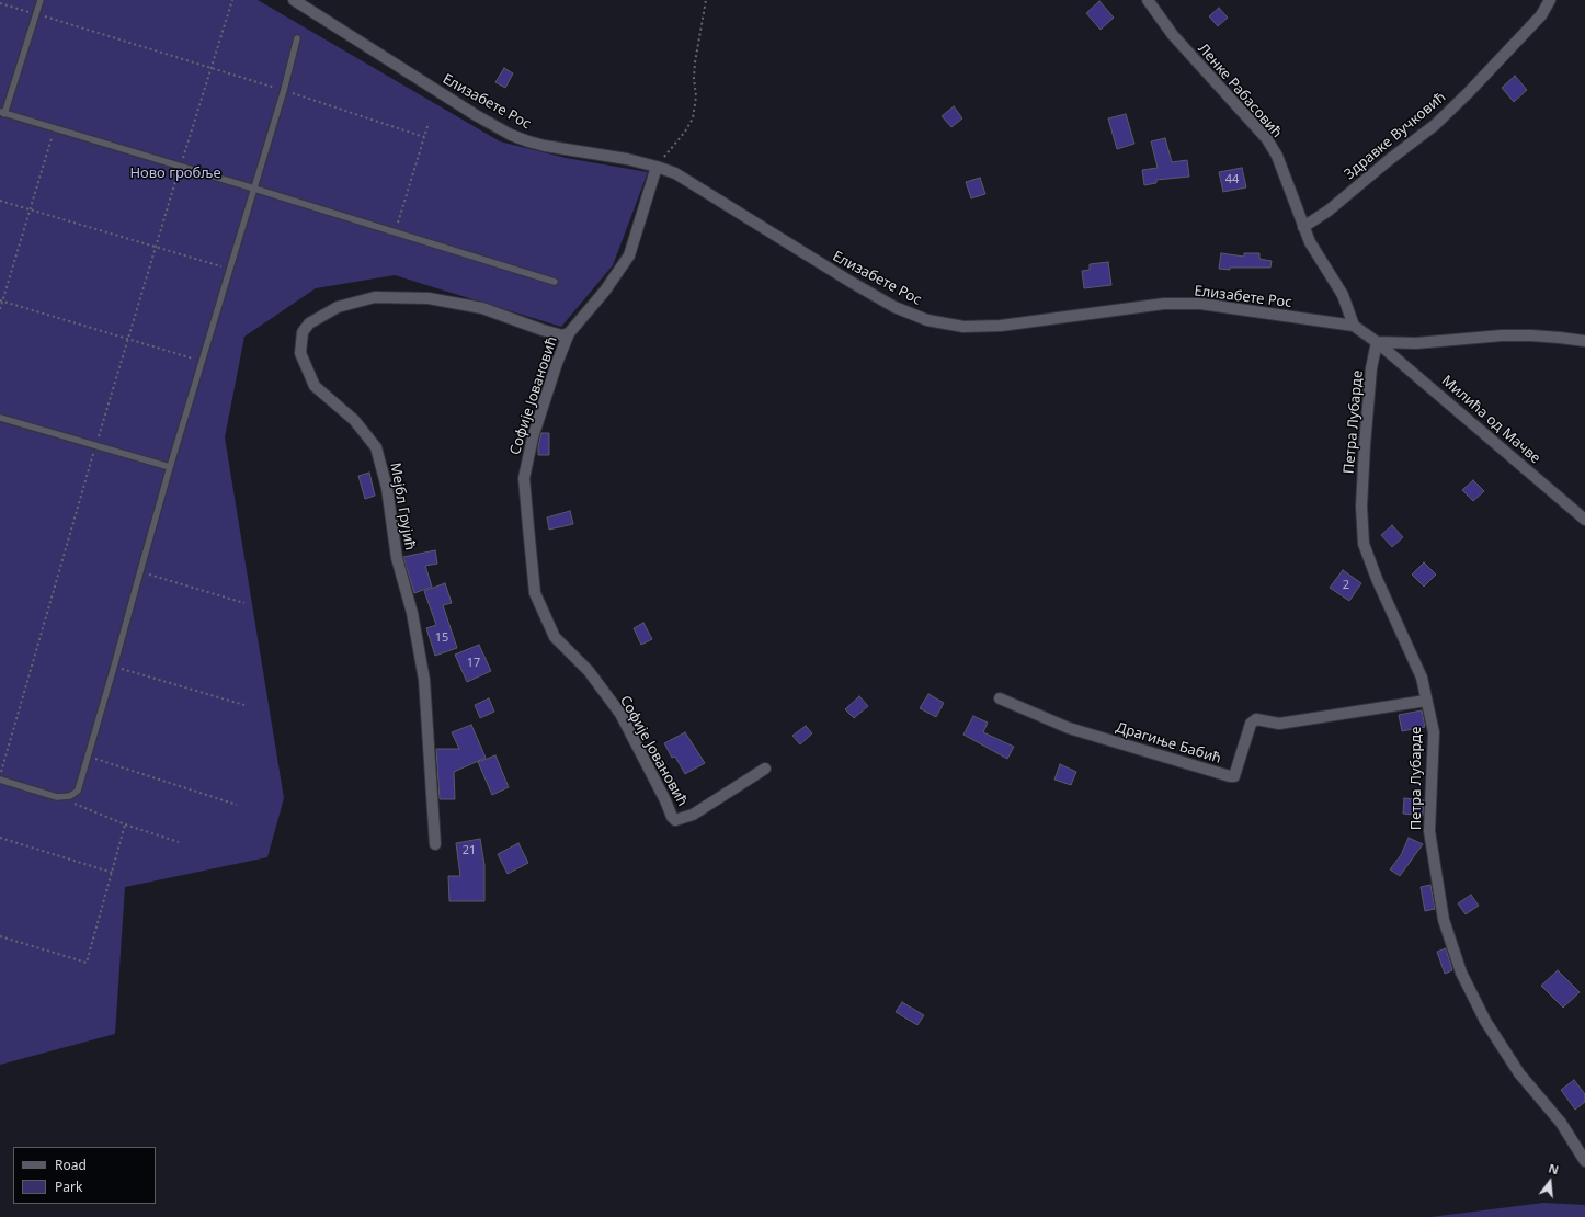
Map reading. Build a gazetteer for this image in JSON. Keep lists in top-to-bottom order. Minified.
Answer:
{"streets":{"street":["Ленке Рабасовић","Елизабете Рос","Здравке Вучковић","Софије Јовановић","Милића од Мачве","Петра Лубарде","Мејбл Грујић","Драгиње Бабић"]},"crossings":[["Ленке Рабасовић","Елизабете Рос"],["Ленке Рабасовић","Здравке Вучковић"],["Елизабете Рос","Милића од Мачве"],["Елизабете Рос","Петра Лубарде"],["Софије Јовановић","Мејбл Грујић"],["Милића од Мачве","Петра Лубарде"],["Петра Лубарде","Драгиње Бабић"]],"parks":["Ново гробље"],"house_numbers":["44","2","15","17","21"],"legend":["Road","Park"],"north":"top"}
